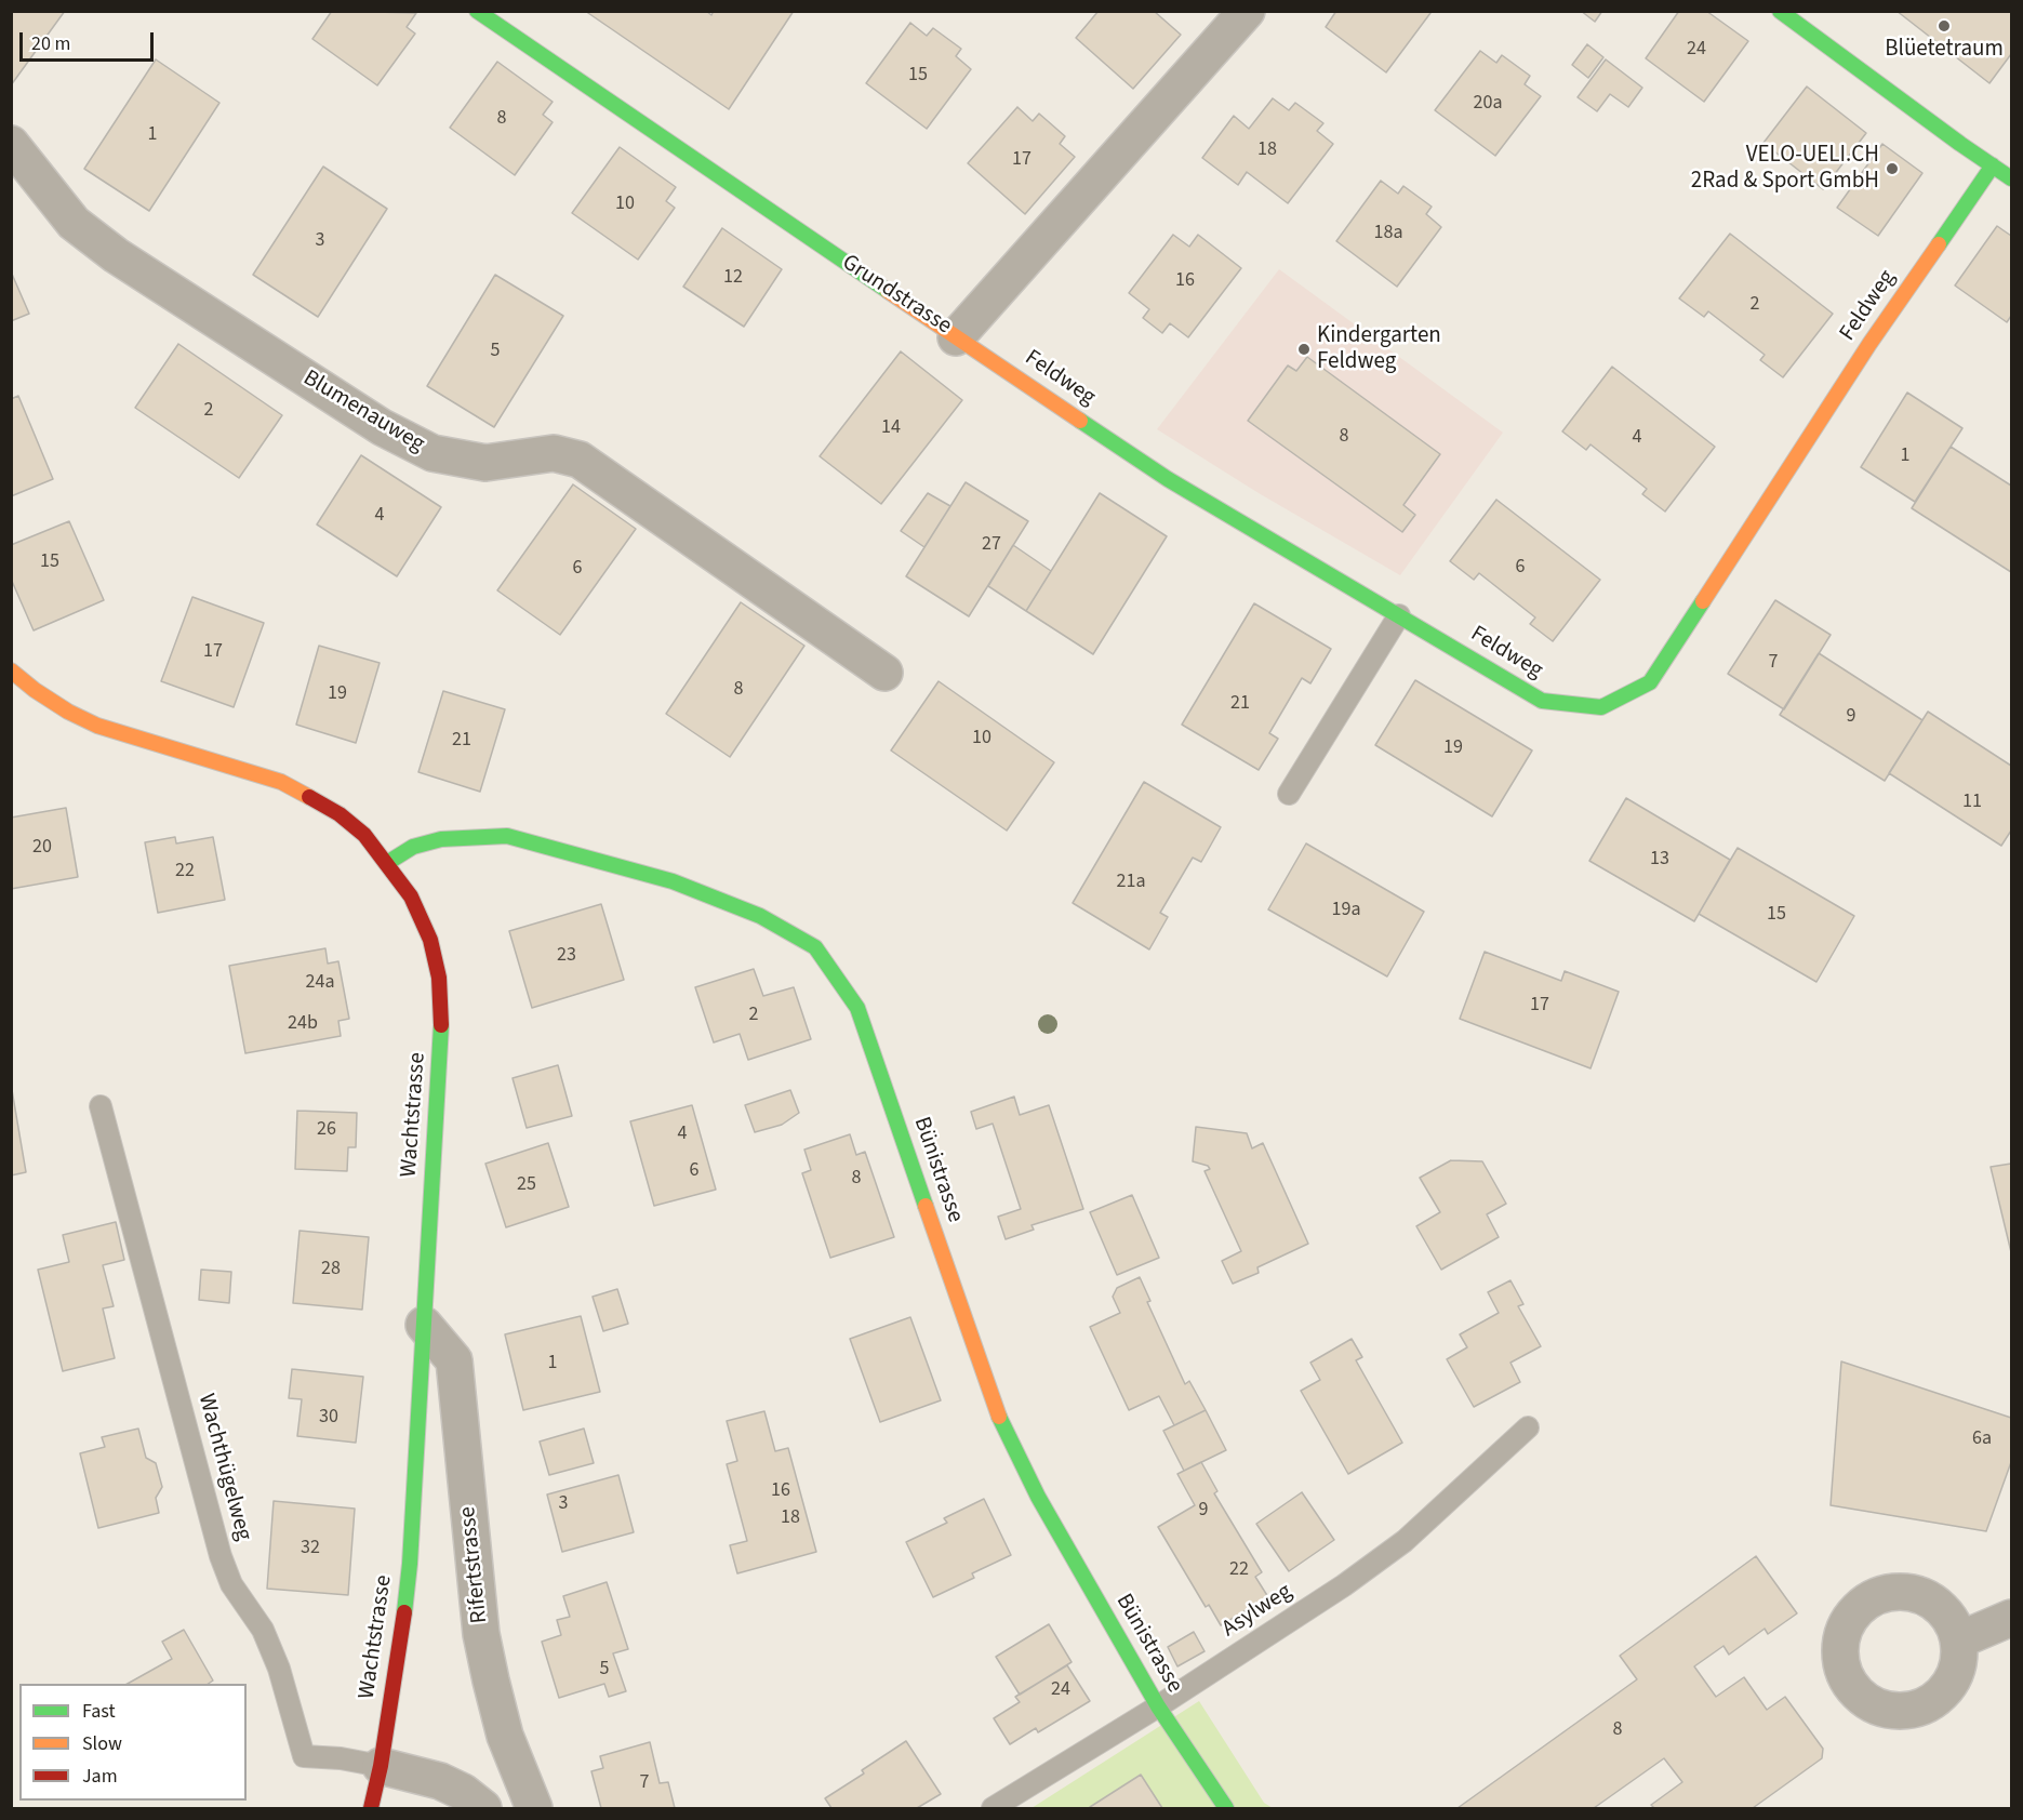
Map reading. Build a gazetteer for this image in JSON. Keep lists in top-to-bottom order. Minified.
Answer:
{"streets":{"street":["Grundstrasse","Feldweg","Blumenauweg","Wachtstrasse","Bünistrasse","Rifertstrasse"],"lane":["Wachthügelweg","Asylweg"]},"crossings":[["Grundstrasse","Feldweg"],["Wachtstrasse","Bünistrasse"],["Wachtstrasse","Wachthügelweg"],["Wachtstrasse","Rifertstrasse"],["Bünistrasse","Asylweg"]],"places":["Blüetetraum","VELO-UELI.CH 2Rad & Sport GmbH","Kindergarten Feldweg"],"house_numbers":["24","15","20a","8","1","18","17","10","18a","3","12","16","2","5","2","14","8","4","1","4","27","15","6","6","17","7","8","19","21","9","10","21","19","11","20","13","22","21a","19a","15","23","24a","17","2","24b","26","4","6","8","25","28","1","30","6a","16","3","9","18","32","22","5","24","8","7"],"legend":["Fast","Slow","Jam"],"scale_bar":"20 m"}
